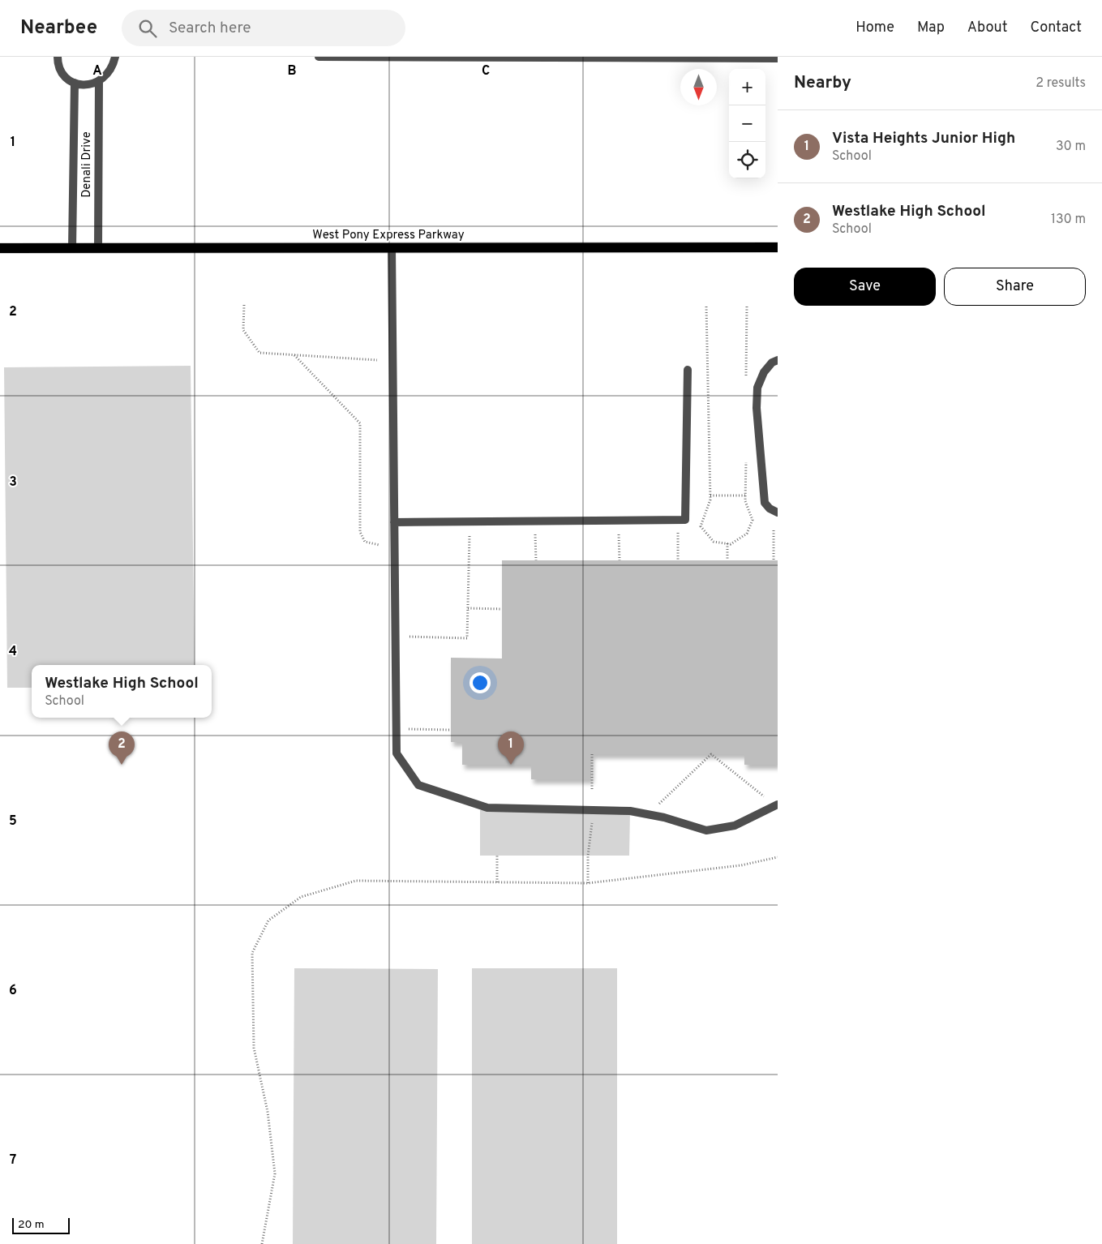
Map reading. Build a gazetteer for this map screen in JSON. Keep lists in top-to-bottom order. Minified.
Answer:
{"streets":{"main road":["West Pony Express Parkway"],"street":["Denali Drive"]},"crossings":[["Denali Drive","West Pony Express Parkway"]],"scale_bar":"20 m","north":"bottom","page":{"header":"Nearbee","search":"Search here","nav":["Home","Map","About","Contact"],"heading":["Nearby","2 results"],"map_buttons":["+","−"],"list":[{"mark":"1","name":"Vista Heights Junior High","note":"School","value":"30 m"},{"mark":"2","name":"Westlake High School","note":"School","value":"130 m"}],"buttons":["Save","Share"],"popup":["Westlake High School","School"],"pins":["1","2"],"scale":"20 m"},"grid":{"columns":["A","B","C"],"rows":["1","2","3","4","5","6","7"]}}
